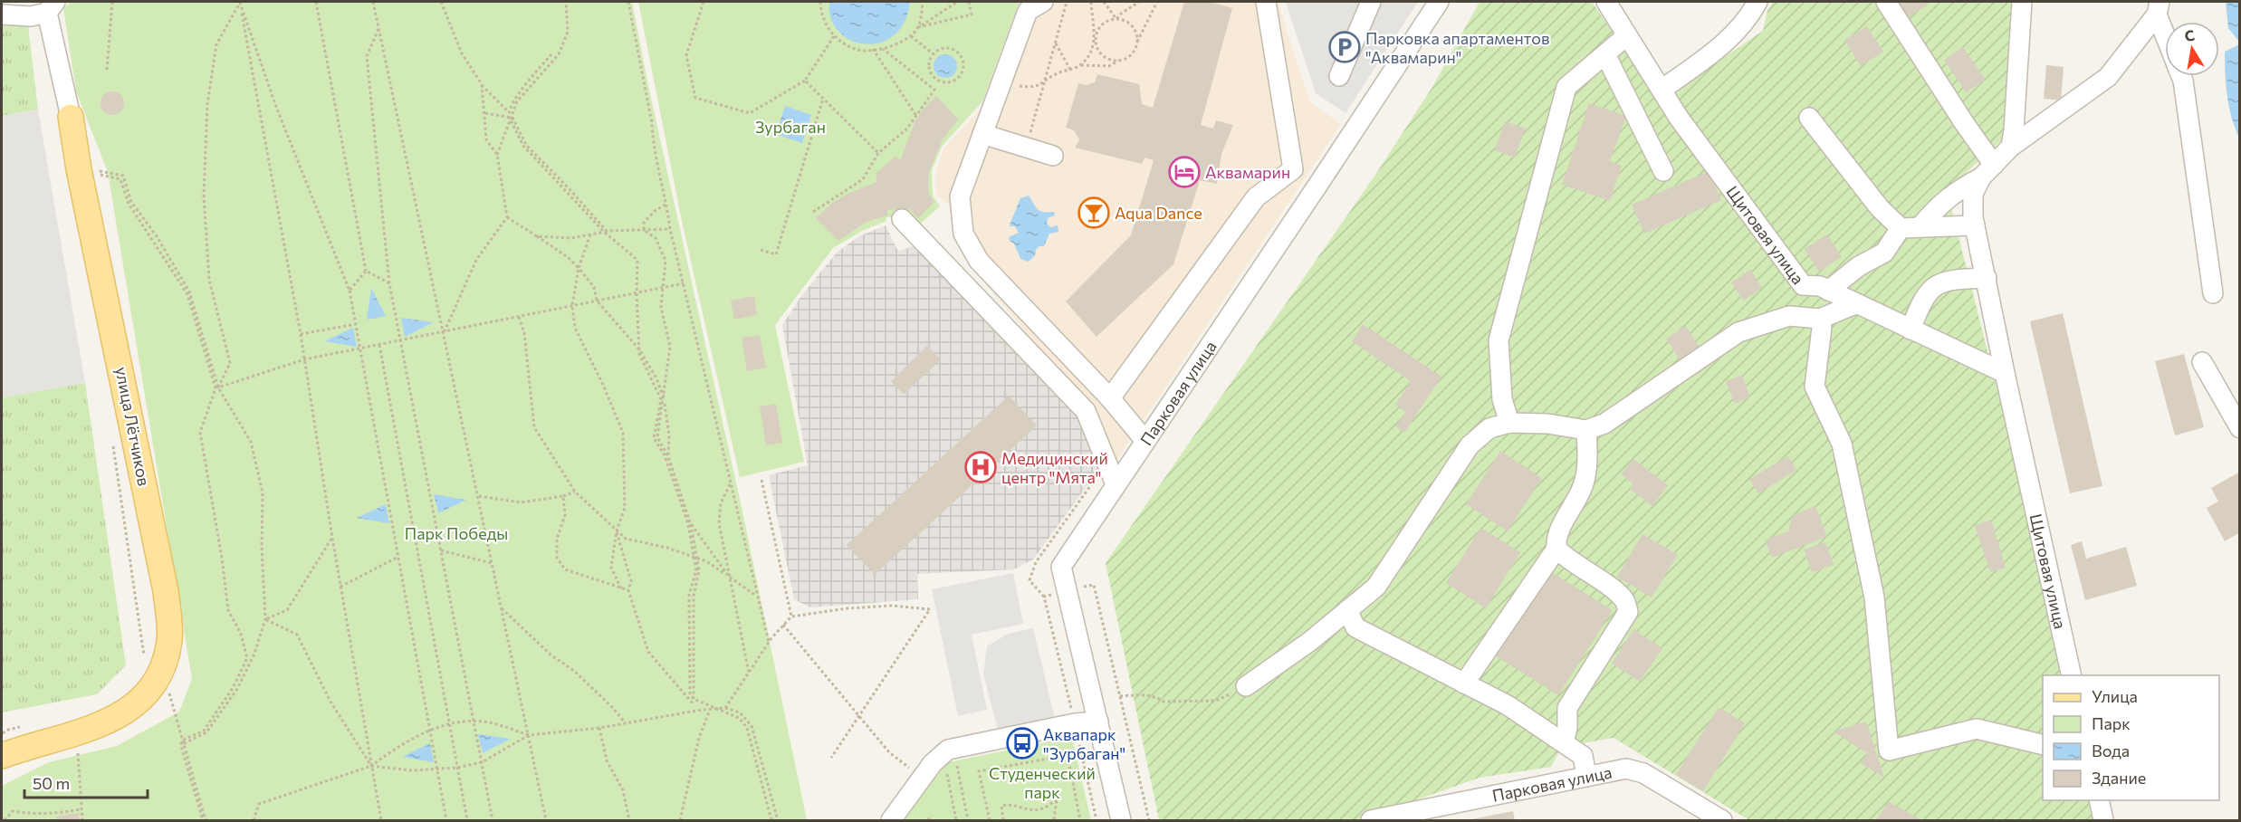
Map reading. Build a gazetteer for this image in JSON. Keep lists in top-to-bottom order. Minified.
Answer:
{"streets":{"main road":["улица Лётчиков"],"street":["Щитовая улица","Парковая улица"]},"parks":["Зурбаган","Парк Победы","Студенческий парк"],"places":{"parking":["Парковка апартаментов \"Аквамарин\""],"hotel":["Аквамарин"],"bar":["Aqua Dance"],"hospital":["Медицинский центр \"Мята\""],"bus stop":["Аквапарк \"Зурбаган\""]},"legend":["Улица","Парк","Вода","Здание"],"scale_bar":"50 m","north":"top"}
